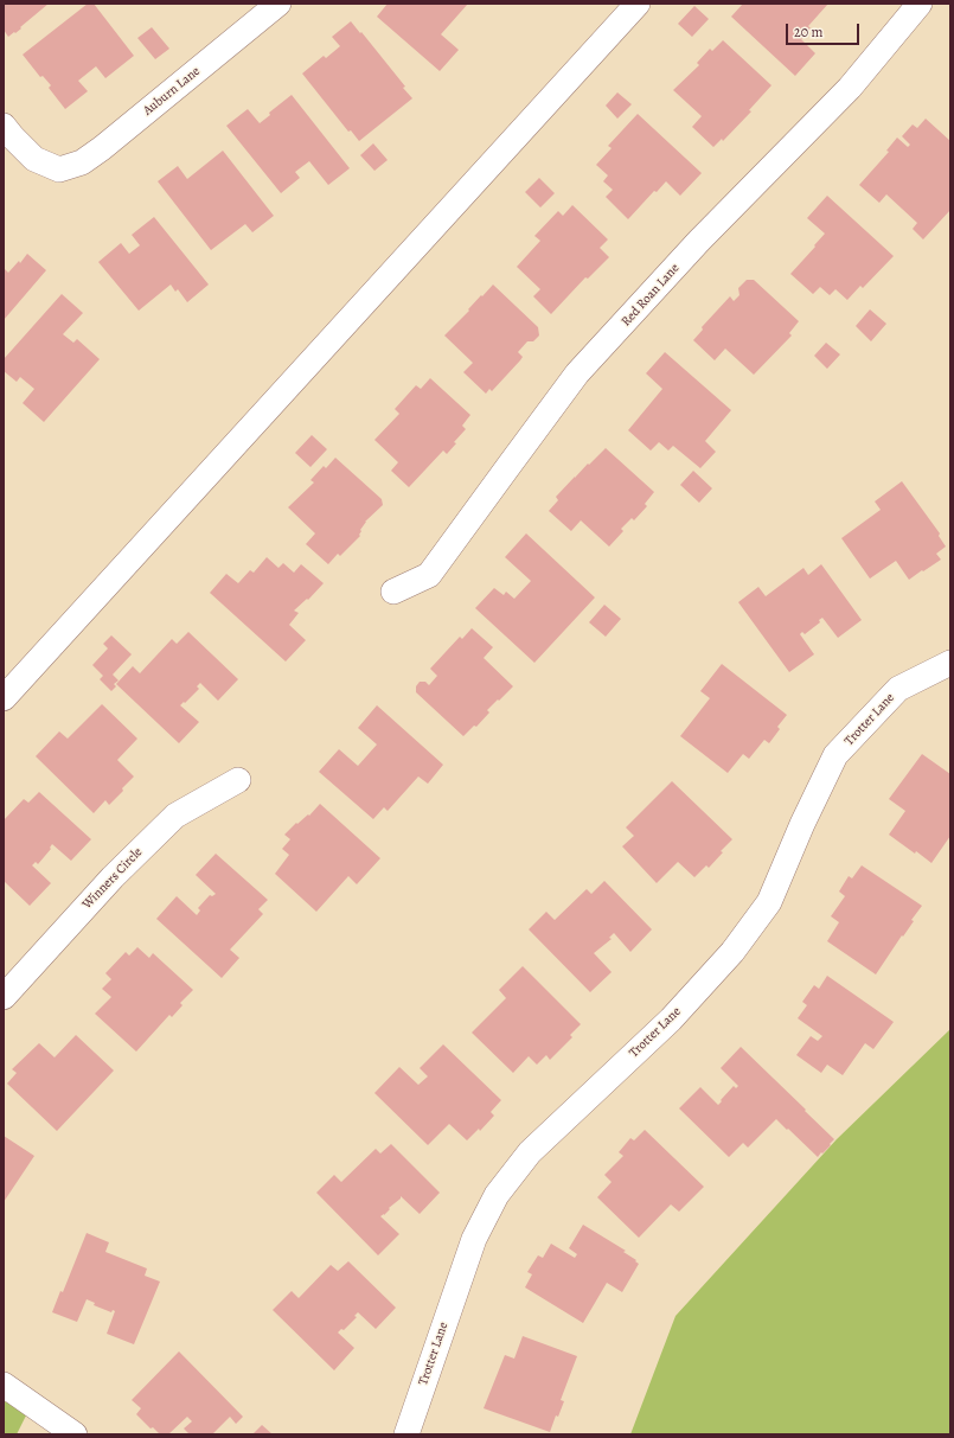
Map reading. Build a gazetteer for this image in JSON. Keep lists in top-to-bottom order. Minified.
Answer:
{"streets":{"street":["Auburn Lane","Red Roan Lane","Trotter Lane","Winners Circle"]},"scale_bar":"20 m"}
